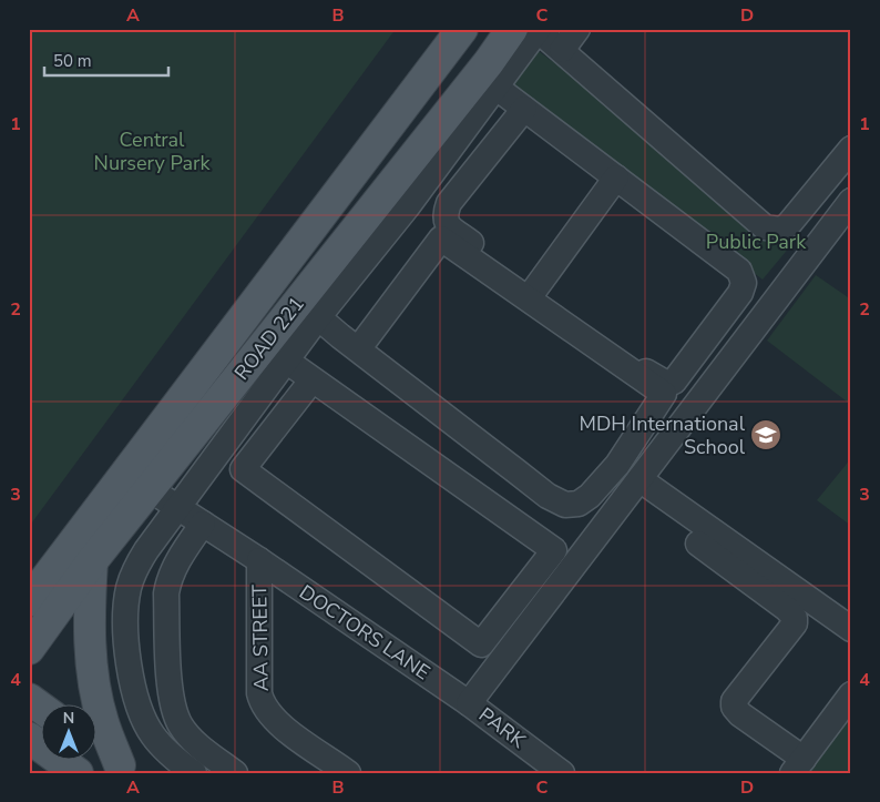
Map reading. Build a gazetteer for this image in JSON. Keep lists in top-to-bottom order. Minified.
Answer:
{"streets":{"main road":["ROAD 221"],"street":["DOCTORS LANE","AA STREET","PARK"]},"crossings":[["ROAD 221","DOCTORS LANE"],["DOCTORS LANE","AA STREET"],["DOCTORS LANE","PARK"]],"parks":["Central Nursery Park","Public Park"],"places":{"school or university":["MDH International School"]},"scale_bar":"50 m","north":"top","grid":{"columns":["A","B","C","D"],"rows":["1","2","3","4"]}}
